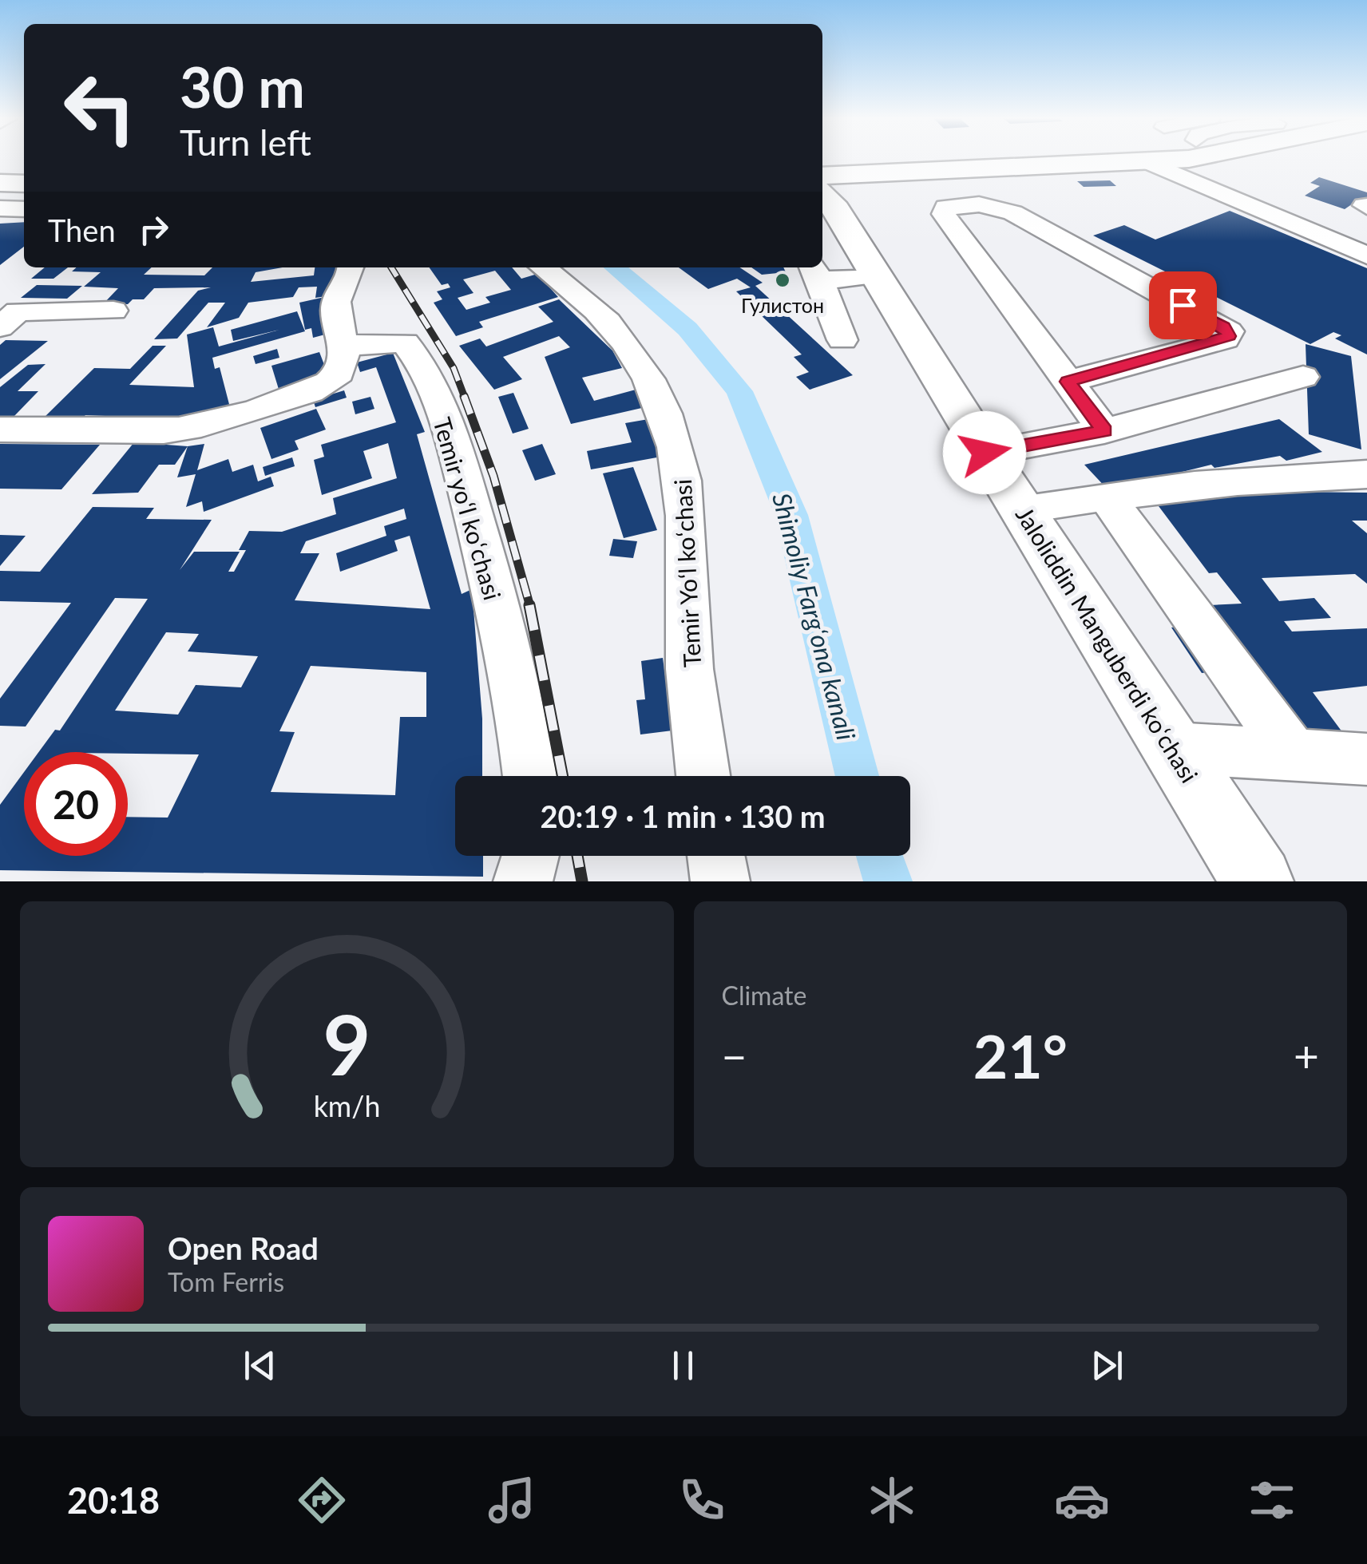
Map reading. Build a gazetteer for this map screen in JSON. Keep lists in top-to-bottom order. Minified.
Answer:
{"streets":{"main road":["Jaloliddin Manguberdi koʻchasi"],"street":["Temir yoʻl koʻchasi","Temir Yoʻl koʻchasi"]},"water":["Shimoliy Fargʻona kanali"],"places":["Гулистон"],"page":{"turn":["30 m","Turn left"],"then":"Then","limit":"20","trip":"20:19 · 1 min · 130 m","tile":"Climate","heat":["−","21°","+"],"song":["Open Road","Tom Ferris"],"tabs":"20:18","gauge":["9","km/h"]}}
